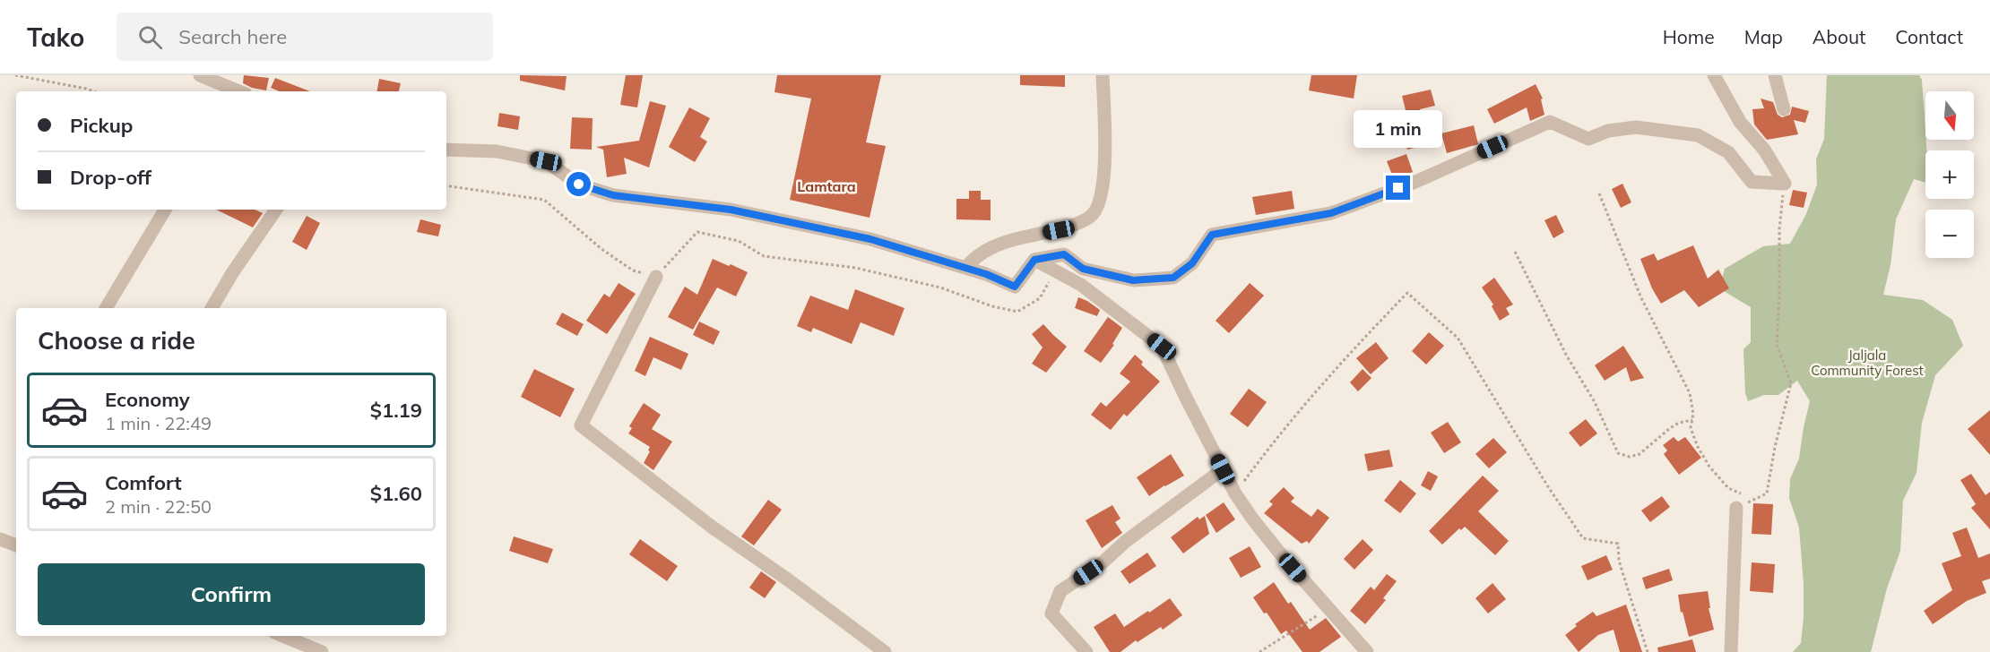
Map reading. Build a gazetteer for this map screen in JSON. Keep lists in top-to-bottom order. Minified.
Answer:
{"districts":["Lamtara"],"parks":["Jaljala Community Forest"],"north":"bottom","page":{"header":"Tako","search":"Search here","nav":["Home","Map","About","Contact"],"map_buttons":["+","−"],"banner":["Pickup","Drop-off"],"bubble":"1 min","heading":"Choose a ride","list":[{"name":"Economy","note":"1 min · 22:49","value":"$1.19"},{"name":"Comfort","note":"2 min · 22:50","value":"$1.60"}],"buttons":"Confirm"}}
